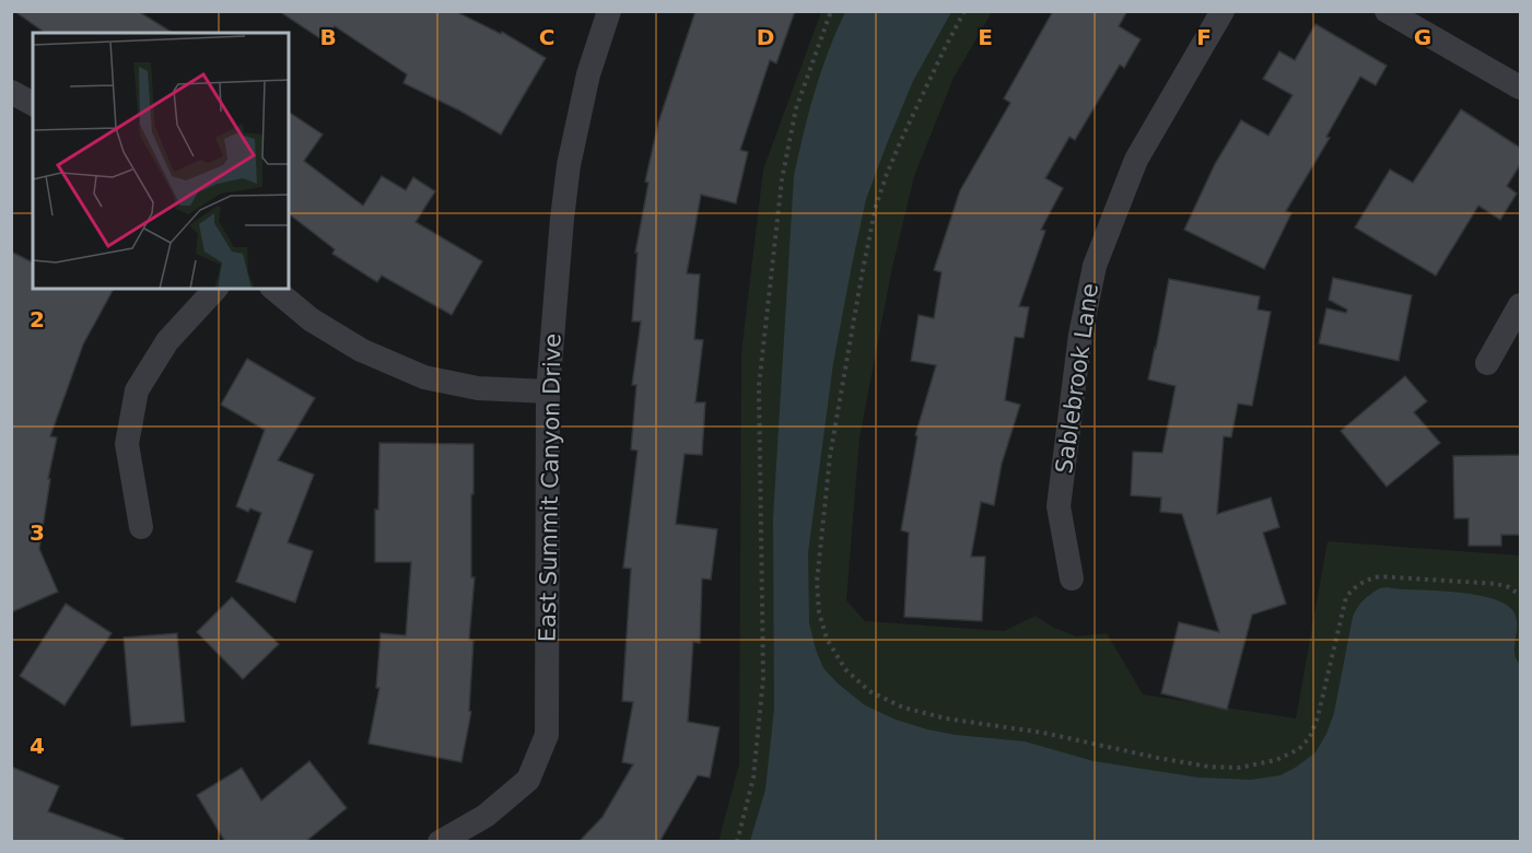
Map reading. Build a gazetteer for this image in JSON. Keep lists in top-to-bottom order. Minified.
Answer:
{"streets":{"street":["Sablebrook Lane","East Summit Canyon Drive"]},"grid":{"columns":["B","C","D","E","F","G"],"rows":["2","3","4"]}}
